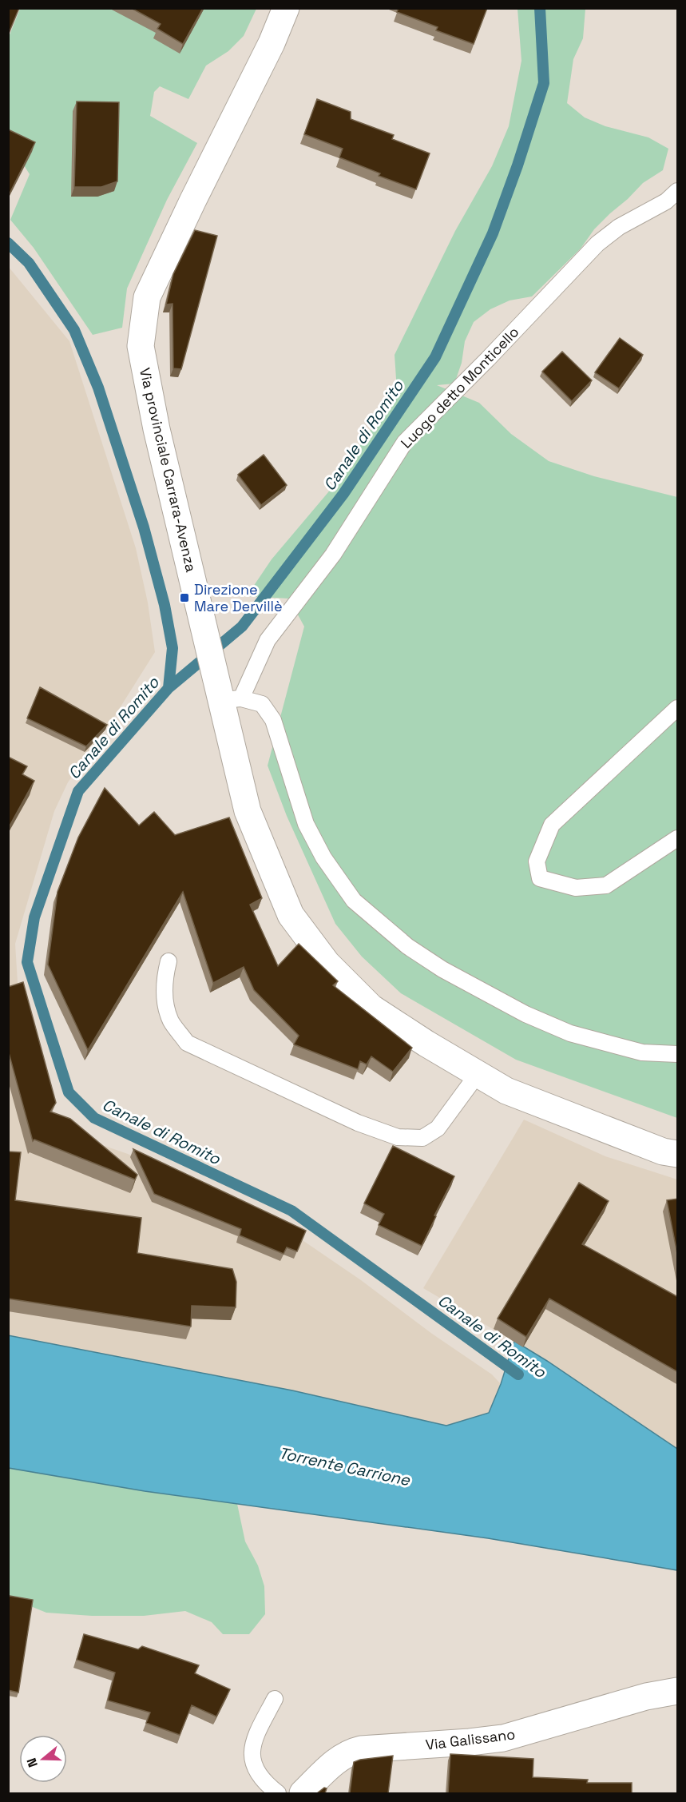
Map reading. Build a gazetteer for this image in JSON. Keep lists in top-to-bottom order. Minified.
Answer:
{"streets":{"main road":["Via provinciale Carrara-Avenza","Via Galissano"],"lane":["Luogo detto Monticello"]},"crossings":[["Luogo detto Monticello","Via provinciale Carrara-Avenza"]],"water":["Canale di Romito","Torrente Carrione"],"places":{"transit":["Direzione Mare Dervillè"]},"north":"left"}
